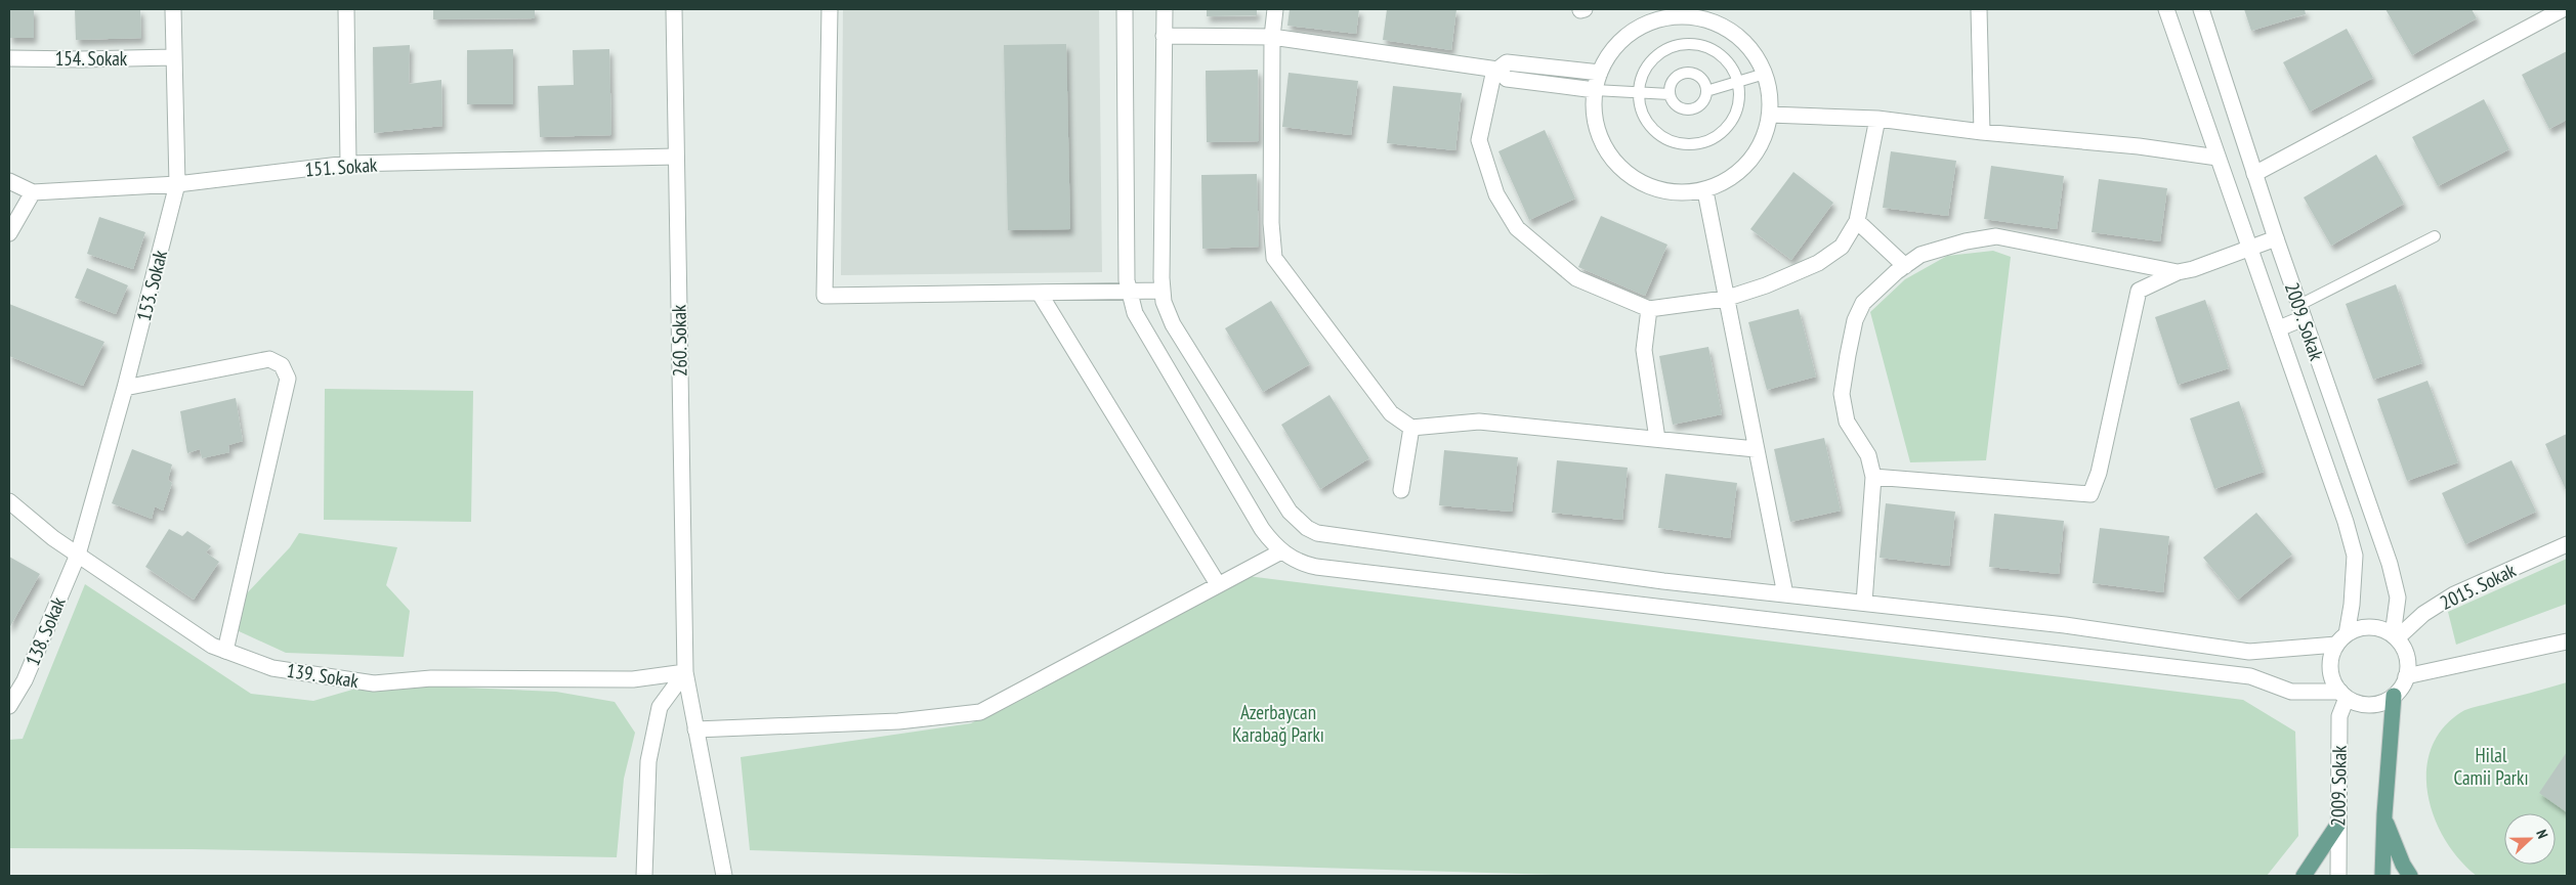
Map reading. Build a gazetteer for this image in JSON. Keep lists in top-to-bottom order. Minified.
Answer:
{"streets":{"street":["154. Sokak","151. Sokak","153. Sokak","2009. Sokak","260. Sokak","2015. Sokak","138. Sokak","139. Sokak"]},"crossings":[["154. Sokak","153. Sokak"],["151. Sokak","153. Sokak"],["151. Sokak","260. Sokak"],["153. Sokak","138. Sokak"],["153. Sokak","139. Sokak"],["2009. Sokak","2015. Sokak"],["260. Sokak","139. Sokak"],["138. Sokak","139. Sokak"]],"parks":["Azerbaycan Karabağ Parkı","Hilal Camii Parkı"],"north":"right"}
